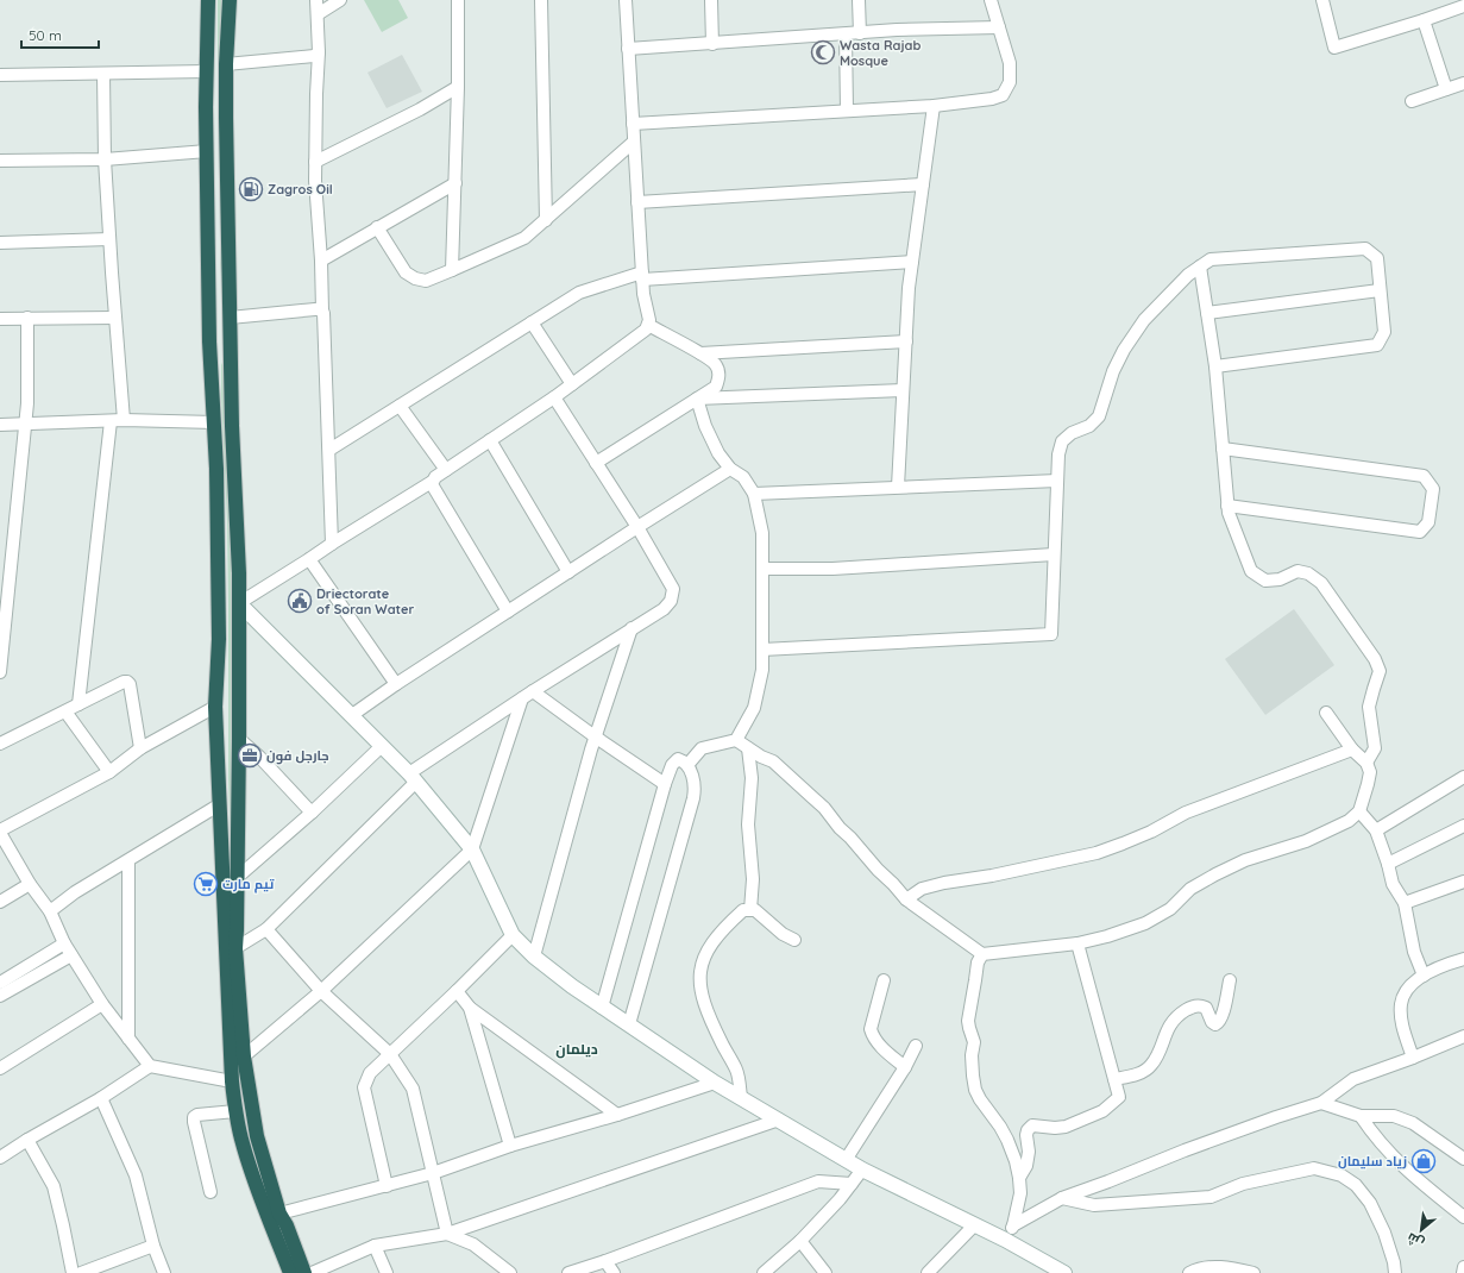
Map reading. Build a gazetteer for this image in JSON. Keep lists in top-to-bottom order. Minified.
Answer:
{"districts":["دیلمان"],"places":{"mosque":["Wasta Rajab Mosque"],"fuel station":["Zagros Oil"],"public building":["Driectorate of Soran Water"],"office":["جارجل فون"],"supermarket":["تيم مارت"],"shop":["زياد سليمان"]},"scale_bar":"50 m","north":"bottom left"}
